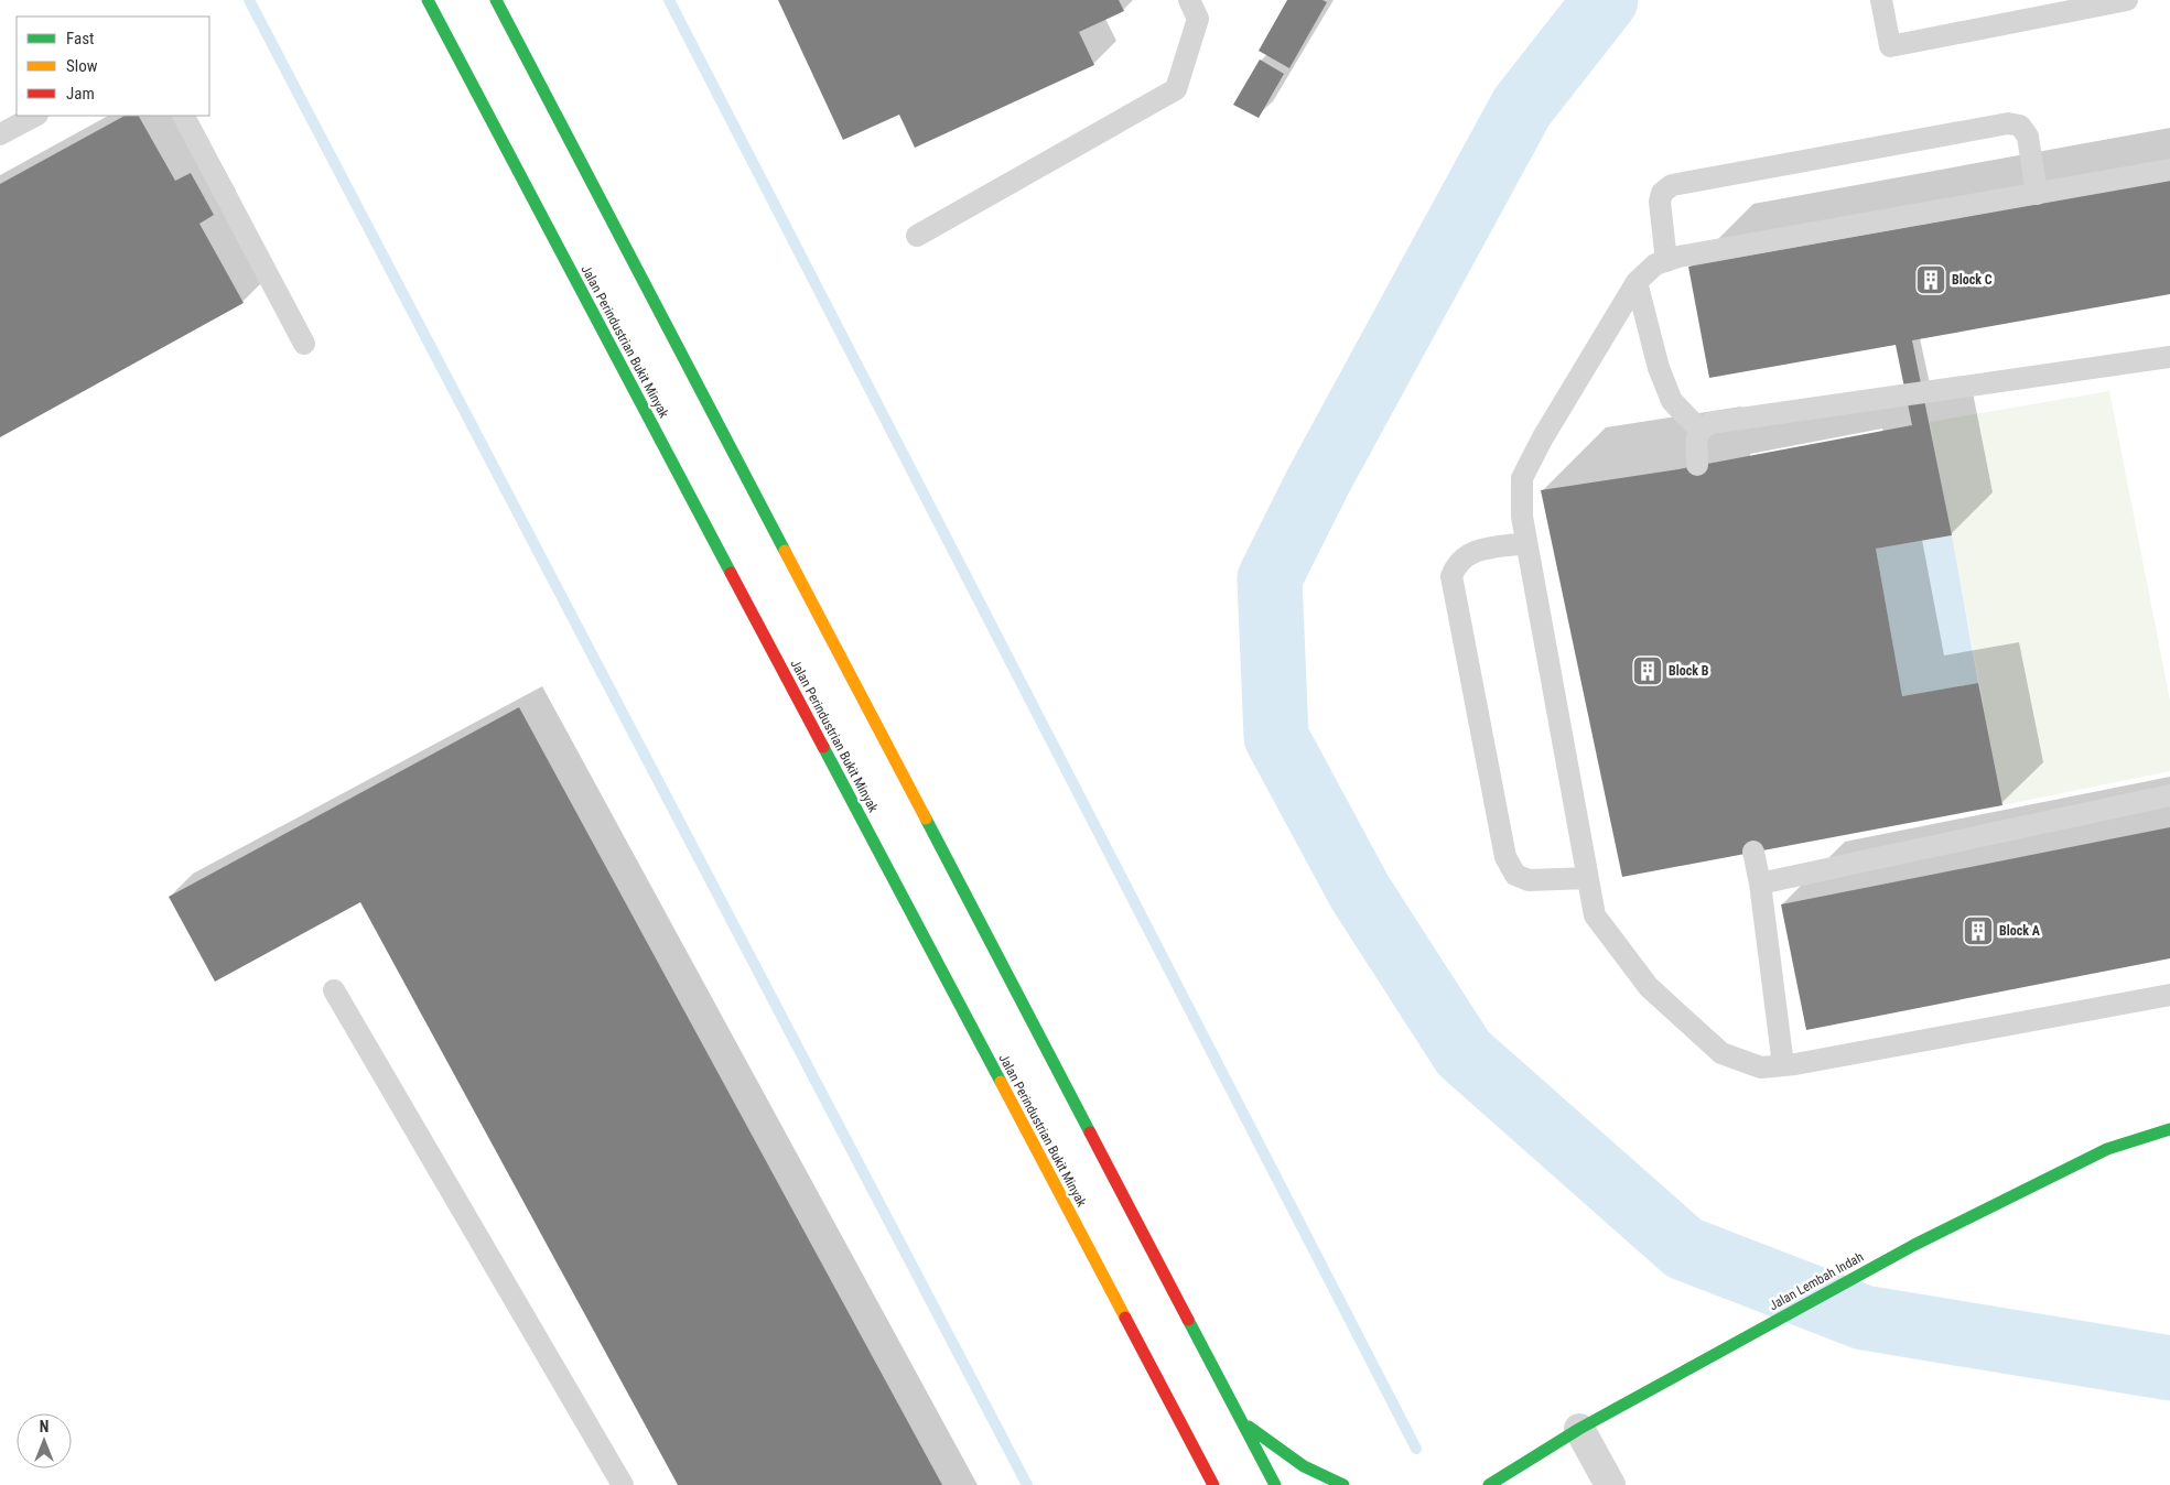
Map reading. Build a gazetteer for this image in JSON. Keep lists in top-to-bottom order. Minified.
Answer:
{"streets":{"main road":["Jalan Perindustrian Bukit Minyak","Jalan Lembah Indah"]},"places":{"building":["Block C","Block B","Block A"]},"legend":["Fast","Slow","Jam"],"north":"top"}
